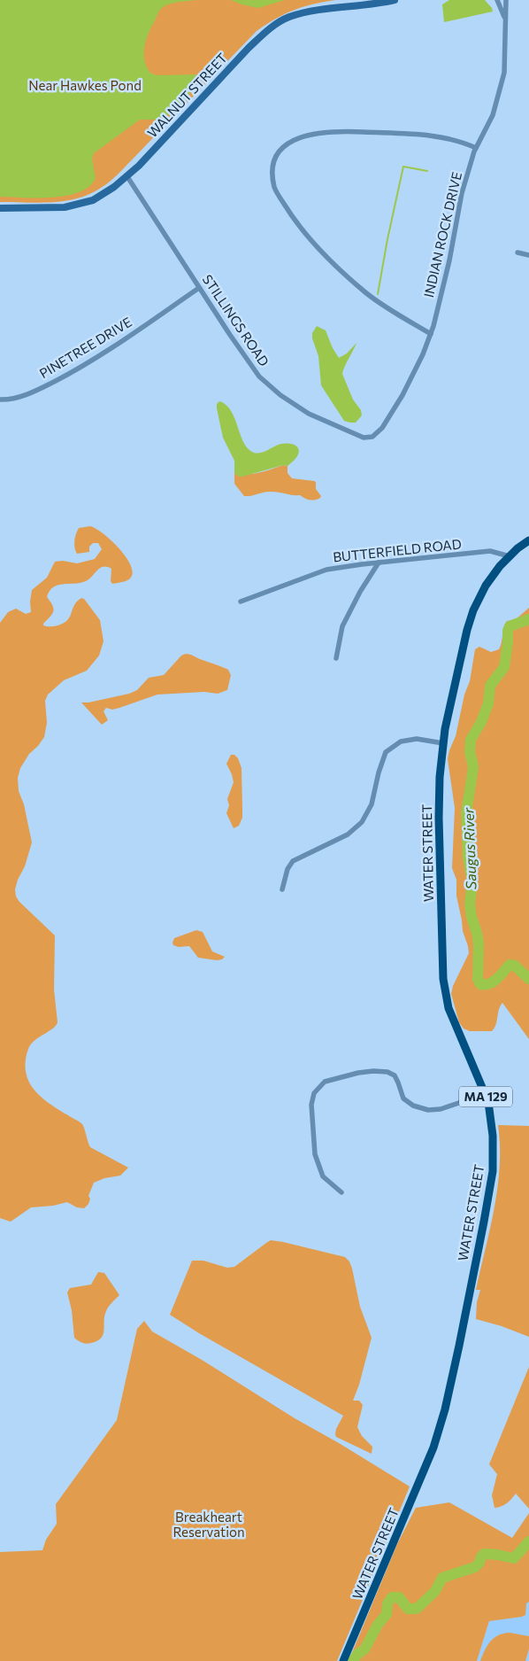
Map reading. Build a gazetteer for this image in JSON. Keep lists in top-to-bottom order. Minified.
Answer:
{"streets":{"main road":["WALNUT STREET","WATER STREET","MA 129"],"street":["INDIAN ROCK DRIVE","STILLINGS ROAD","PINETREE DRIVE","BUTTERFIELD ROAD"]},"crossings":[["WALNUT STREET","STILLINGS ROAD"],["INDIAN ROCK DRIVE","STILLINGS ROAD"],["STILLINGS ROAD","PINETREE DRIVE"],["BUTTERFIELD ROAD","WATER STREET"]],"water":["Saugus River"],"parks":["Near Hawkes Pond","Breakheart Reservation"]}
